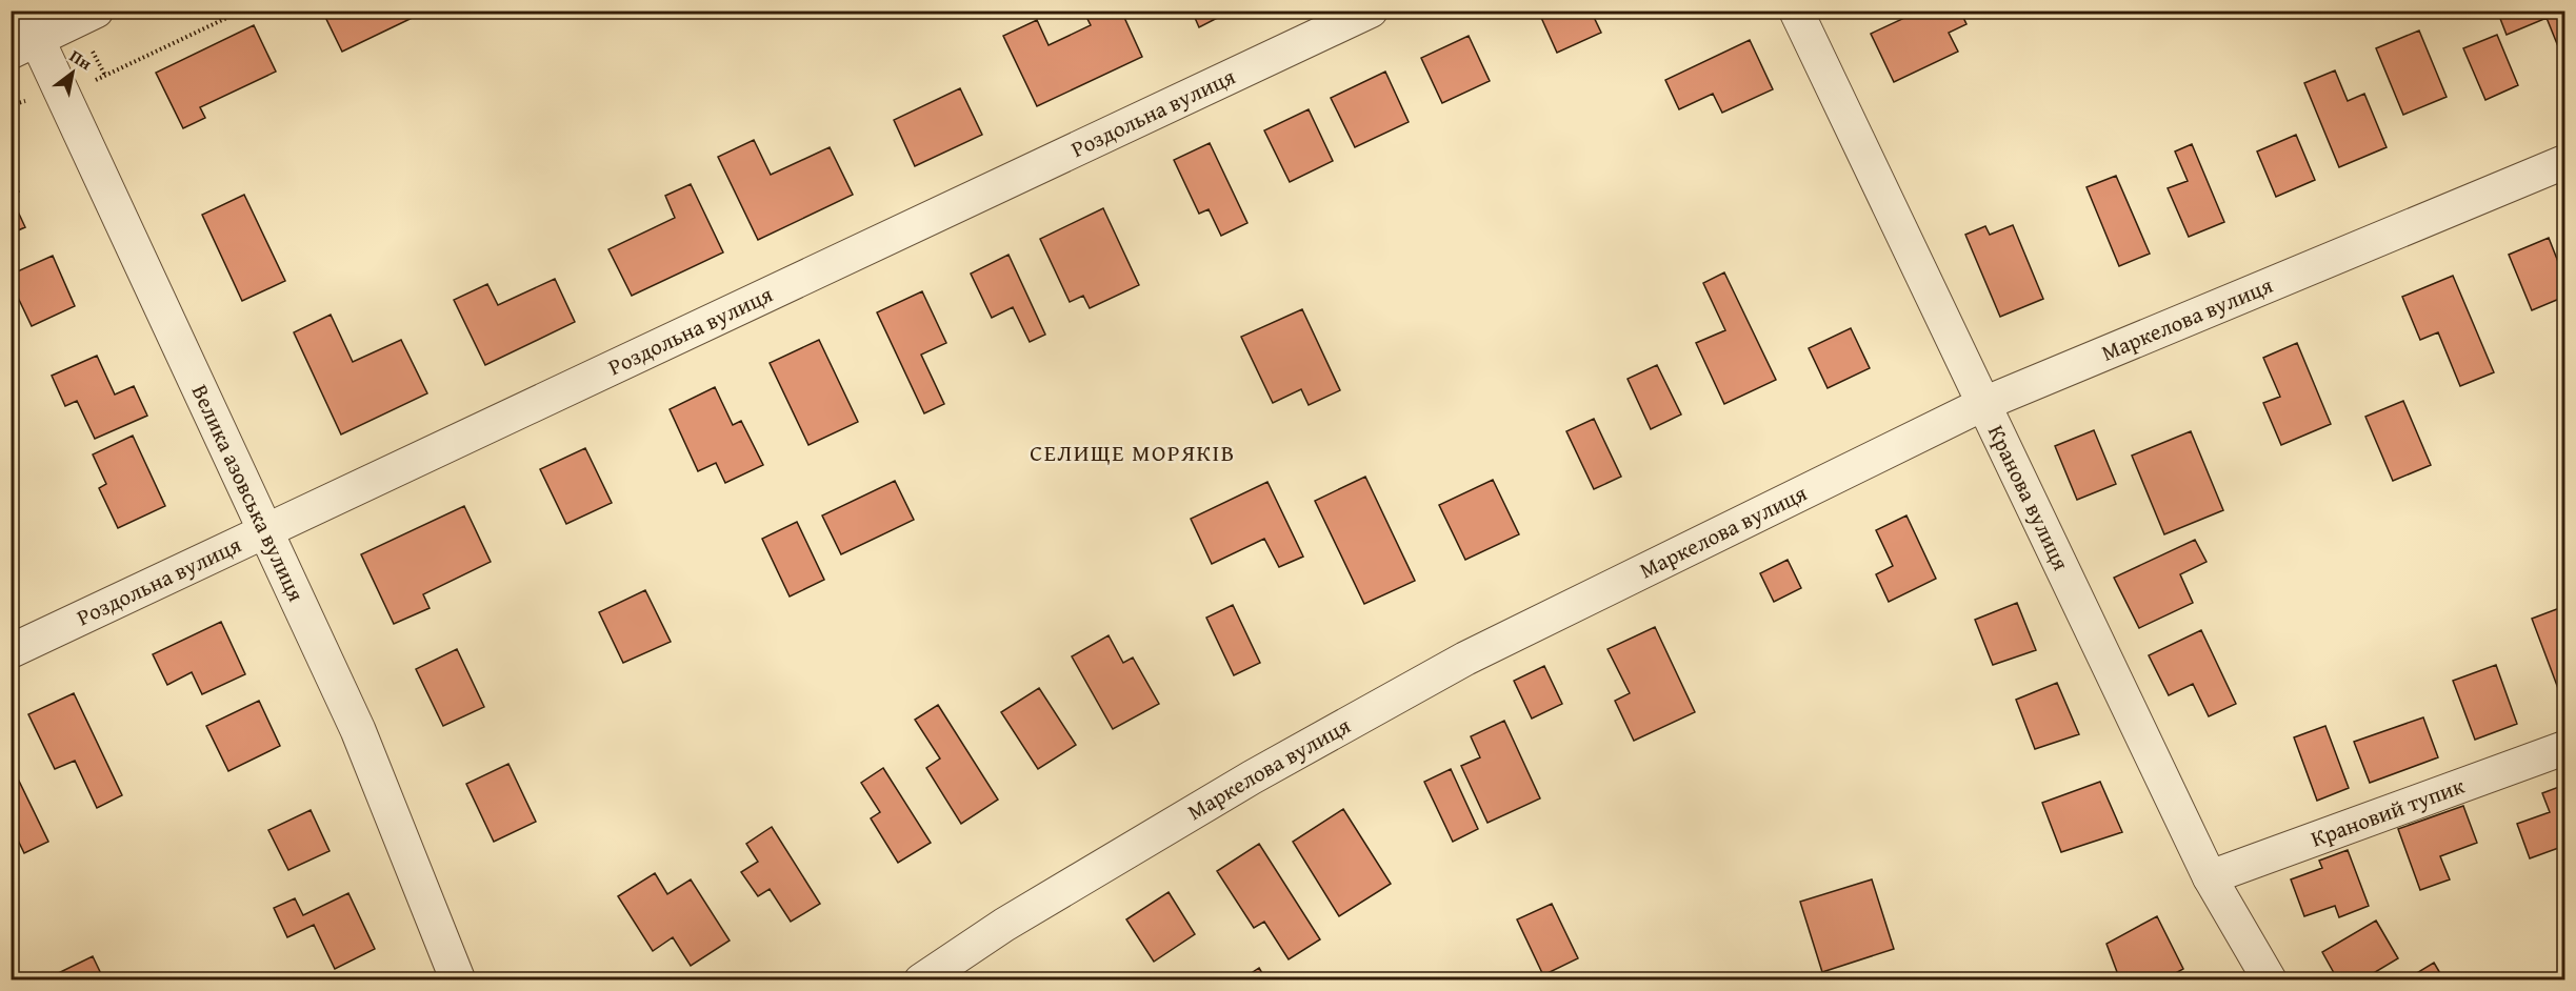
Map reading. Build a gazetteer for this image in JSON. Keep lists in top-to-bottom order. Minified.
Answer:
{"streets":{"street":["Роздольна вулиця","Маркелова вулиця","Велика азовська вулиця","Кранова вулиця","Крановий тупик"]},"crossings":[["Роздольна вулиця","Велика азовська вулиця"],["Маркелова вулиця","Кранова вулиця"],["Кранова вулиця","Крановий тупик"]],"districts":["СЕЛИЩЕ МОРЯКІВ"],"north":"top right"}
